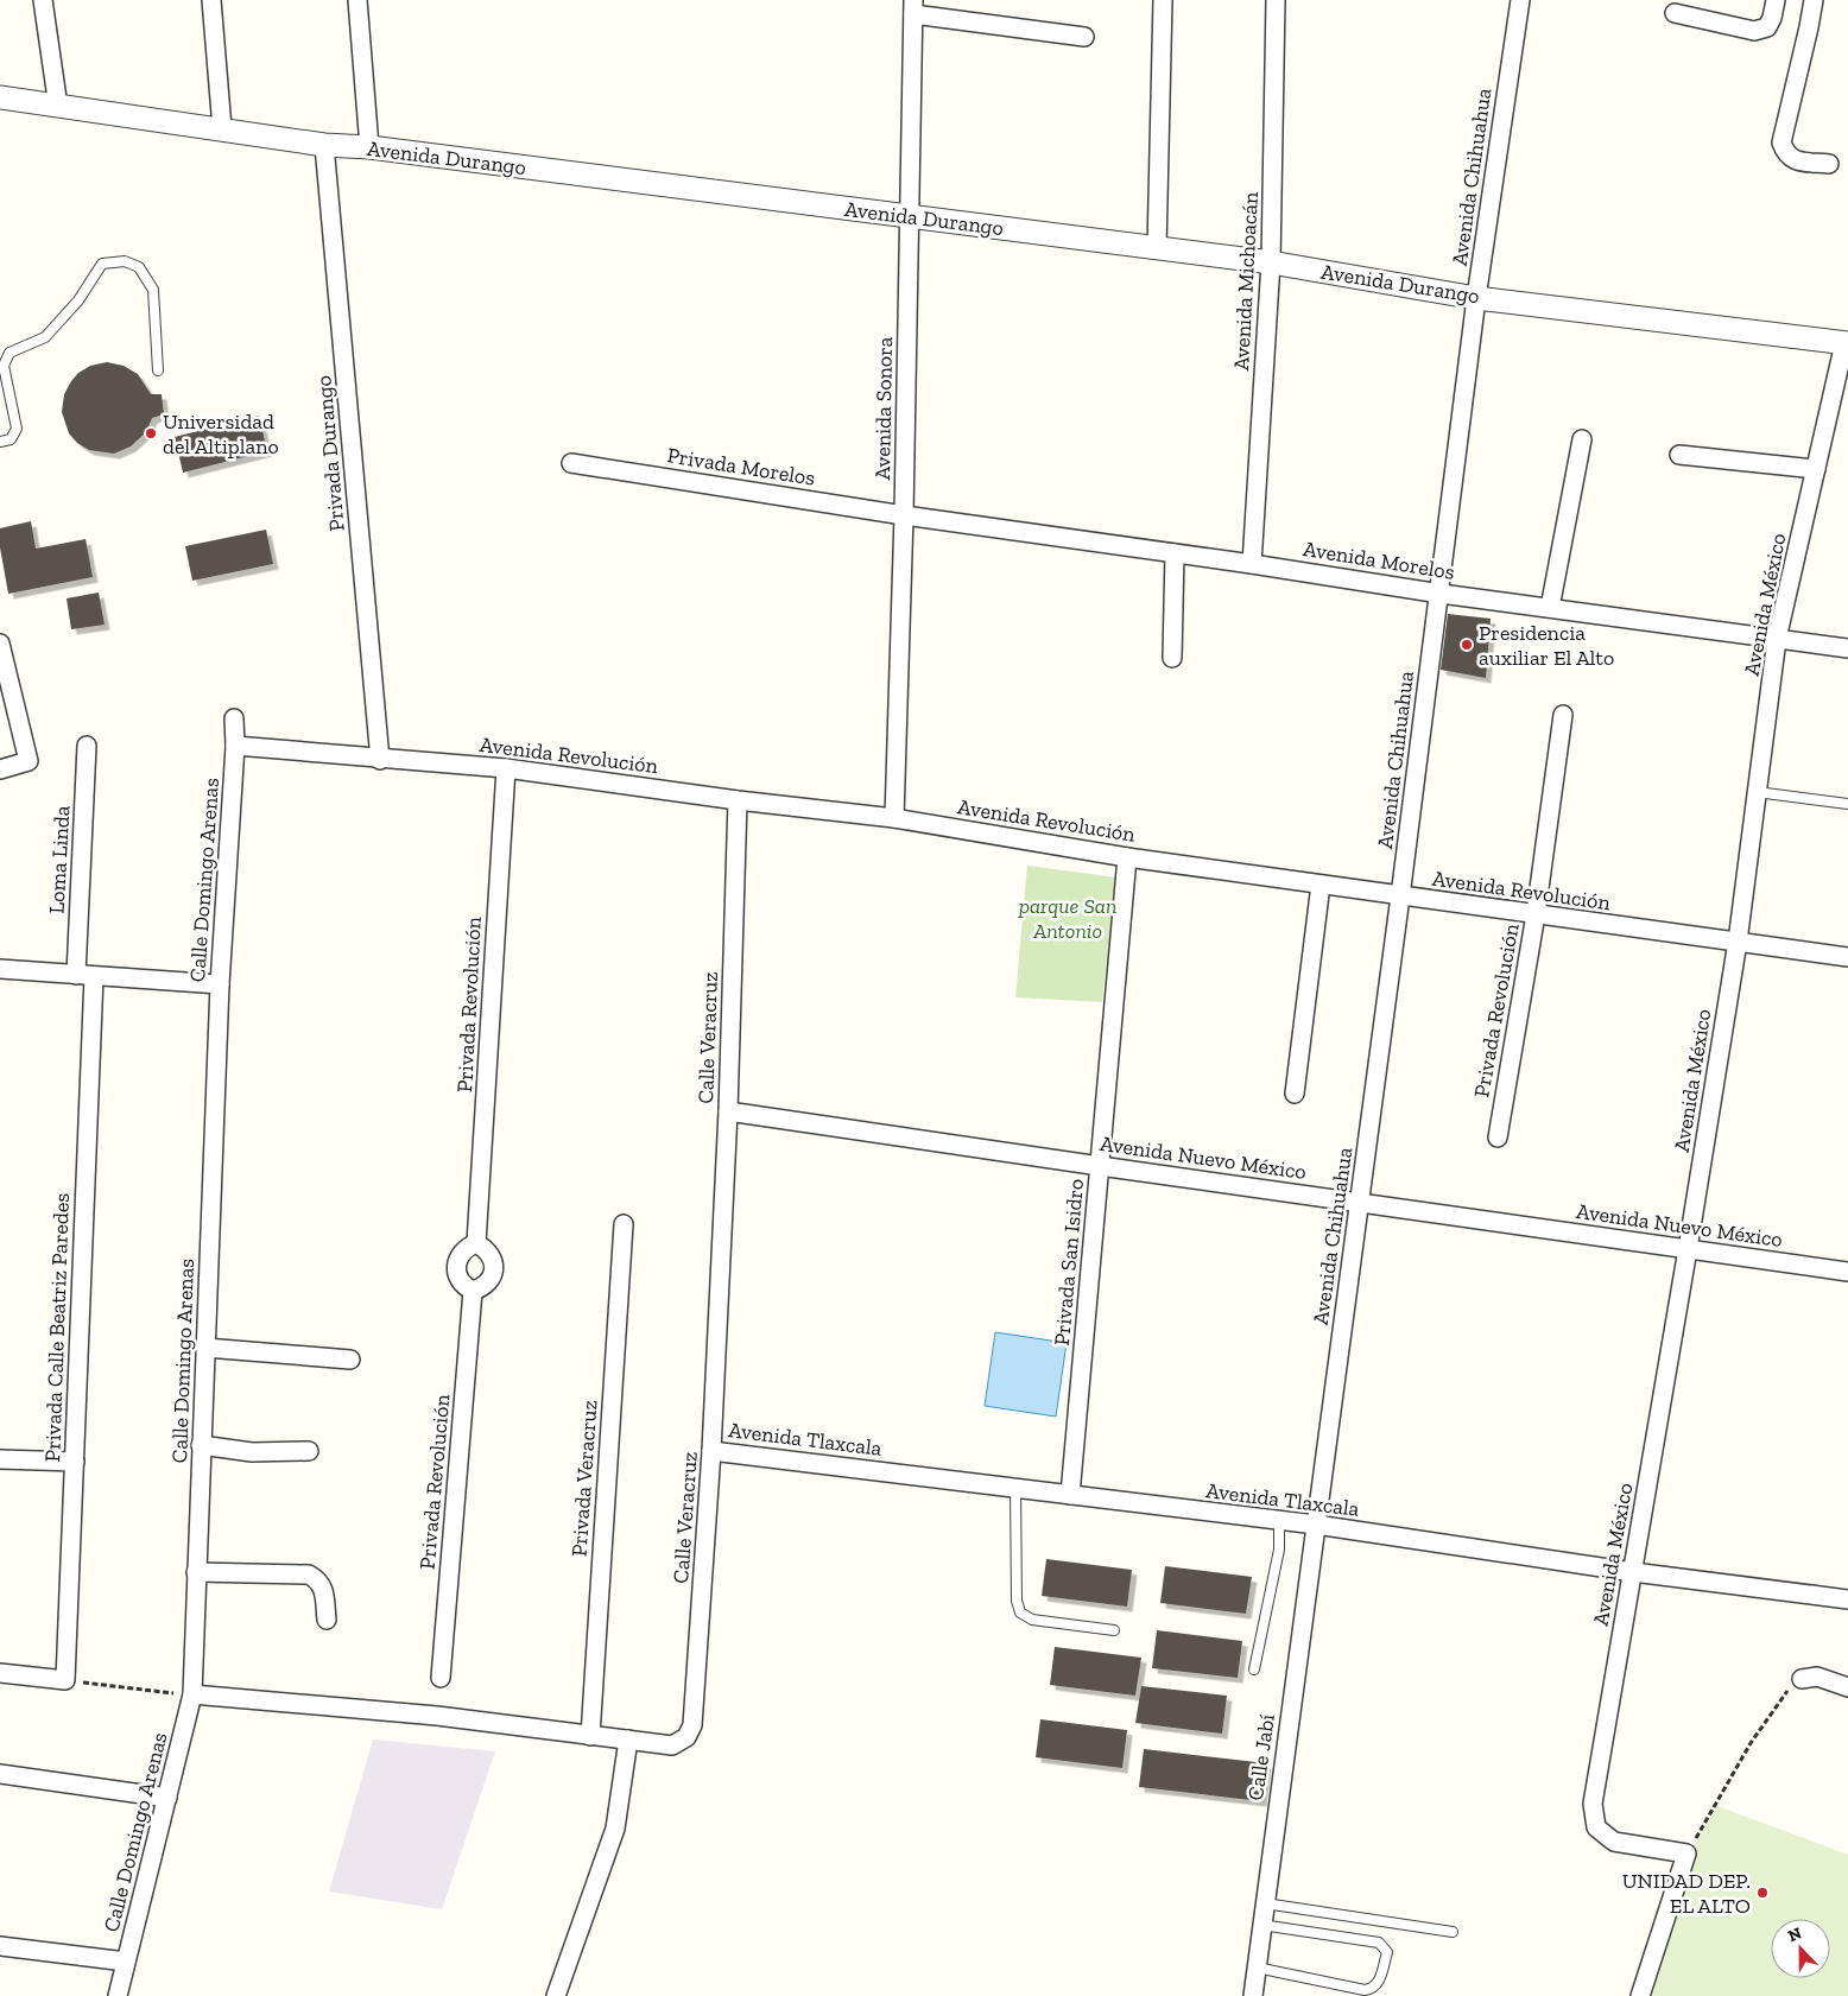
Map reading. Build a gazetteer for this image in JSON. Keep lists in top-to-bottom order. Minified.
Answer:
{"streets":{"street":["Avenida Durango","Avenida Chihuahua","Avenida Michoacán","Avenida Sonora","Privada Durango","Privada Morelos","Avenida Morelos","Avenida México","Avenida Revolución","Loma Linda","Calle Domingo Arenas","Privada Revolución","Calle Veracruz","Avenida Nuevo México","Privada San Isidro","Privada Calle Beatriz Paredes","Avenida Tlaxcala","Privada Veracruz","Calle Jabí"]},"crossings":[["Avenida Durango","Avenida Chihuahua"],["Avenida Durango","Avenida Michoacán"],["Avenida Durango","Avenida Sonora"],["Avenida Durango","Privada Durango"],["Avenida Durango","Avenida México"],["Avenida Chihuahua","Avenida Morelos"],["Avenida Chihuahua","Avenida Revolución"],["Avenida Chihuahua","Avenida Nuevo México"],["Avenida Chihuahua","Avenida Tlaxcala"],["Avenida Chihuahua","Calle Jabí"],["Avenida Michoacán","Avenida Morelos"],["Avenida Sonora","Privada Morelos"],["Avenida Sonora","Avenida Morelos"],["Avenida Sonora","Avenida Revolución"],["Privada Durango","Avenida Revolución"],["Privada Morelos","Avenida Morelos"],["Avenida Morelos","Avenida México"],["Avenida México","Avenida Revolución"],["Avenida México","Avenida Nuevo México"],["Avenida México","Avenida Tlaxcala"],["Avenida Revolución","Calle Domingo Arenas"],["Avenida Revolución","Privada Revolución"],["Avenida Revolución","Calle Veracruz"],["Avenida Revolución","Privada San Isidro"],["Calle Domingo Arenas","Calle Veracruz"],["Calle Veracruz","Avenida Nuevo México"],["Calle Veracruz","Avenida Tlaxcala"],["Calle Veracruz","Privada Veracruz"],["Avenida Nuevo México","Privada San Isidro"],["Privada San Isidro","Avenida Tlaxcala"],["Avenida Tlaxcala","Calle Jabí"]],"parks":["parque San Antonio"],"places":["Universidad del Altiplano","Presidencia auxiliar El Alto","UNIDAD DEP. EL ALTO"],"north":"top"}
